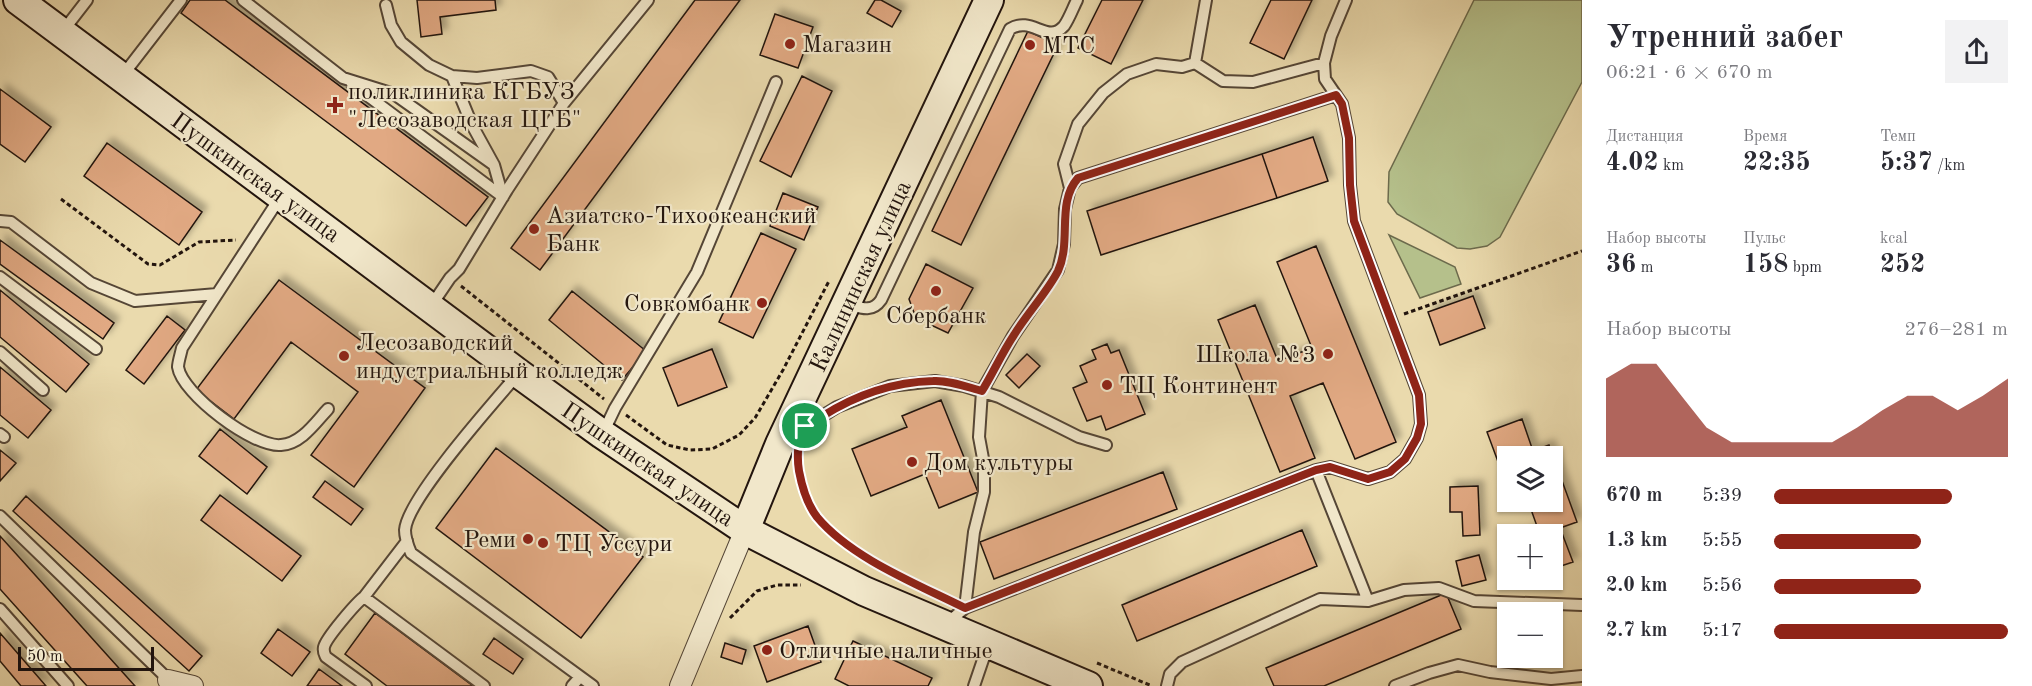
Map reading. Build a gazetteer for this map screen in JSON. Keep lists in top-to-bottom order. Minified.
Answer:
{"streets":{"main road":["Пушкинская улица","Калининская улица"]},"crossings":[["Пушкинская улица","Калининская улица"]],"places":{"other":["Магазин","МТС","Азиатско-Тихоокеанский Банк","Сбербанк","Совкомбанк","Школа №3","Лесозаводский индустриальный колледж","ТЦ Континент","Дом культуры","Реми","ТЦ Уссури","Отличные наличные"],"health":["поликлиника КГБУЗ \"Лесозаводская ЦГБ\""]},"scale_bar":"50 m","page":{"heading":["Утренний забег","06:21 · 6 × 670 m"],"stats":[["Дистанция","4.02 km"],["Время","22:35"],["Темп","5:37 /km"],["Набор высоты","36 m"],["Пульс","158 bpm"],["kcal","252"]],"chart":["Набор высоты","276–281 m"],"map_buttons":["+","−"],"list":[{"name":"670 m","note":"5:39"},{"name":"1.3 km","note":"5:55"},{"name":"2.0 km","note":"5:56"},{"name":"2.7 km","note":"5:17"}],"scale":"50 m"}}
